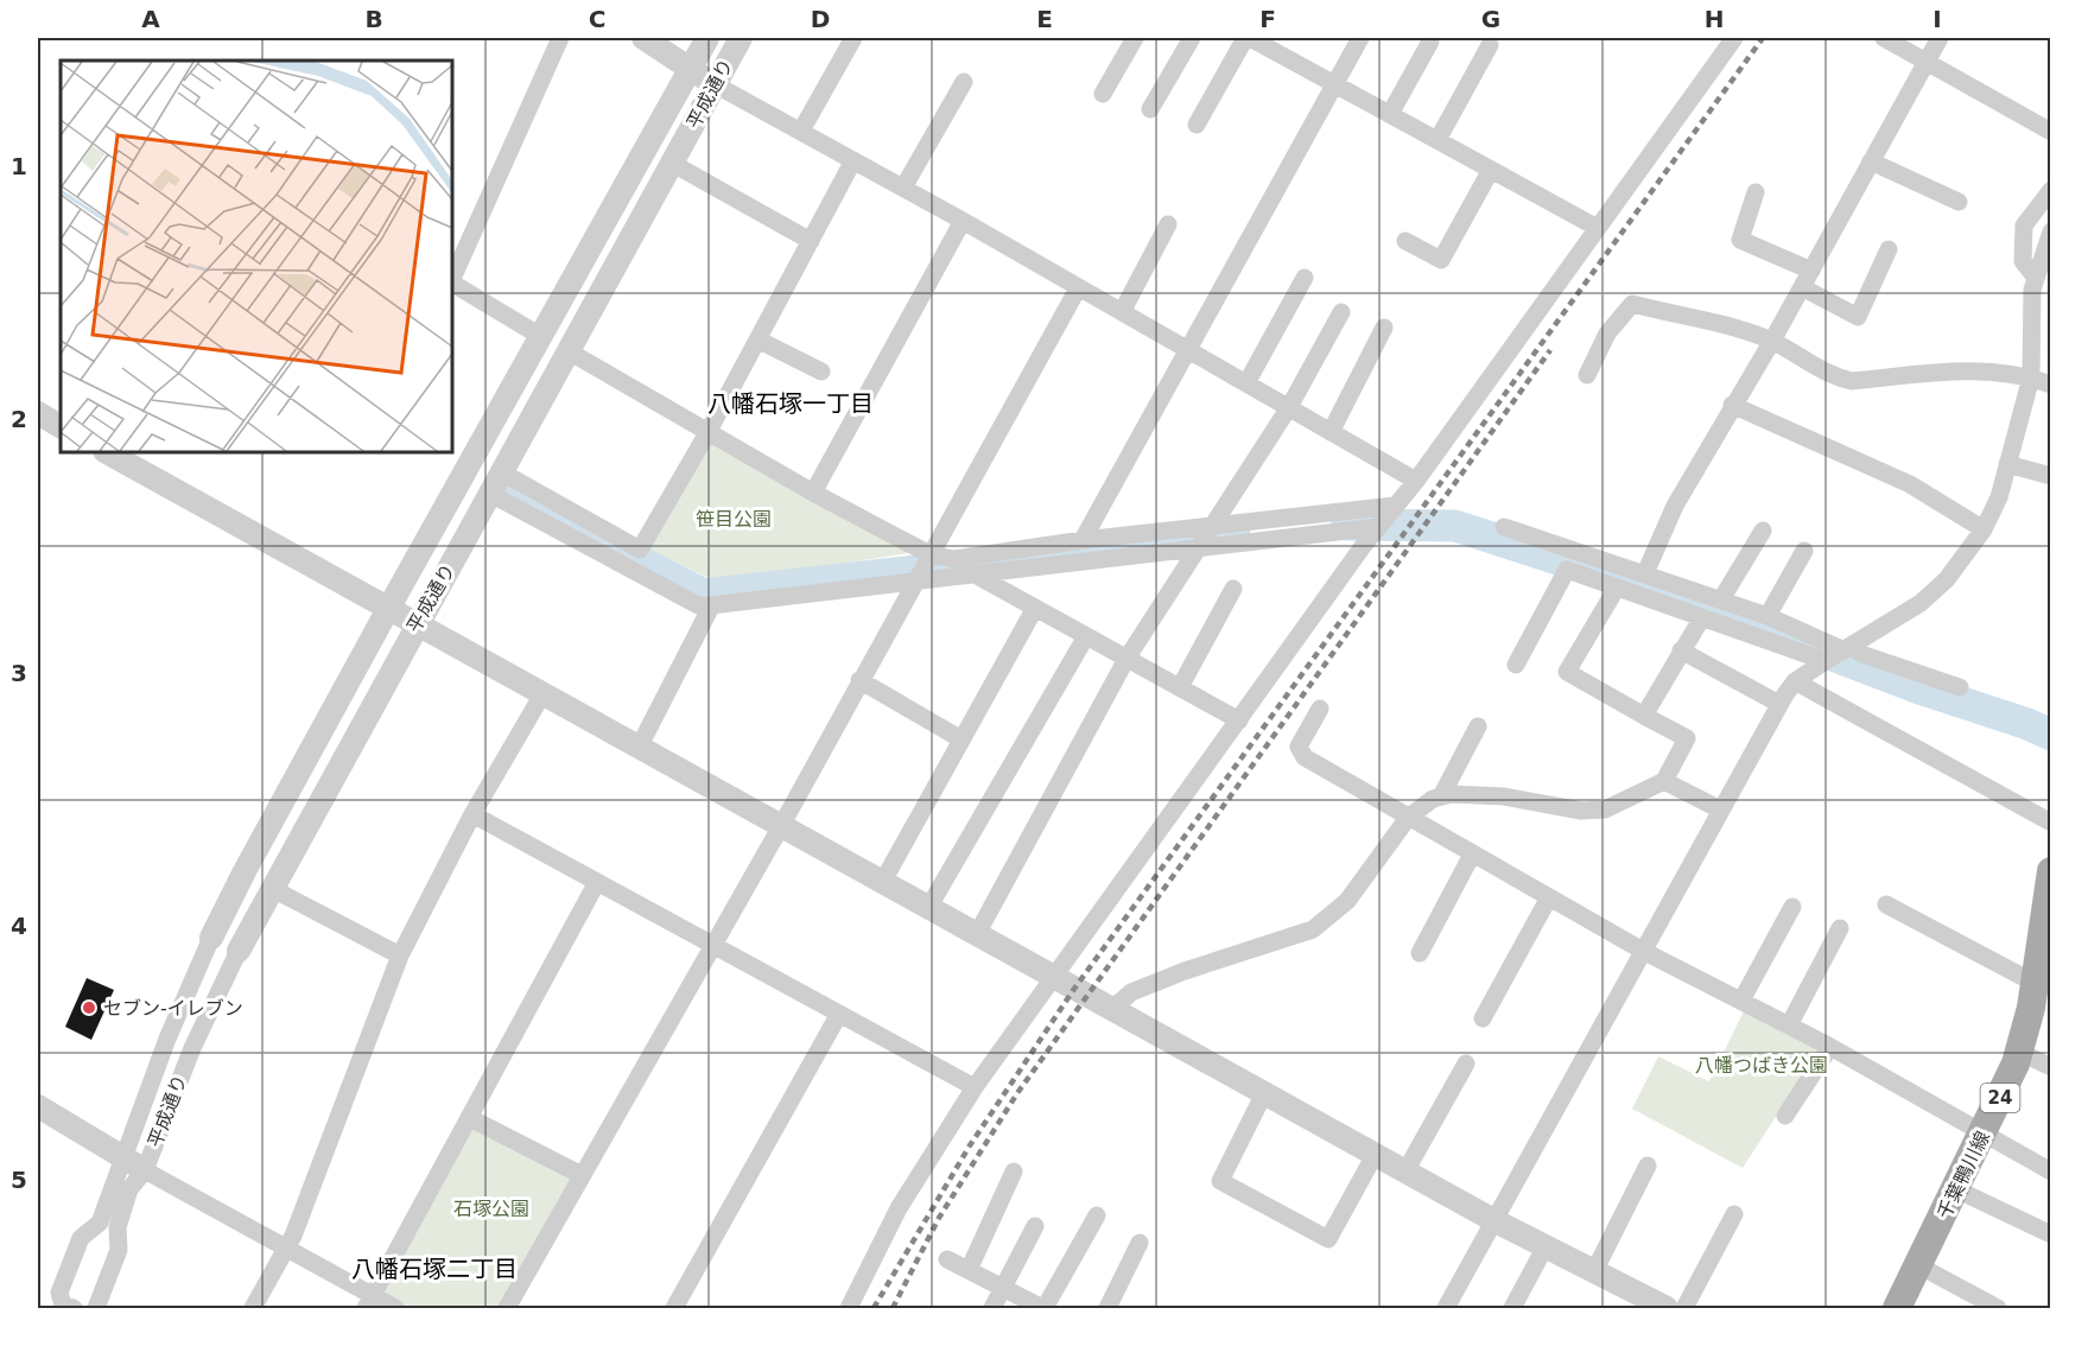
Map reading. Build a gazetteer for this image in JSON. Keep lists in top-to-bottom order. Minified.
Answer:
{"streets":{"main road":["24","千葉鴨川線"],"street":["平成通り"]},"districts":["八幡石塚一丁目","八幡石塚二丁目"],"parks":["笹目公園","八幡つばき公園","石塚公園"],"places":["セブン-イレブン"],"grid":{"columns":["A","B","C","D","E","F","G","H","I"],"rows":["1","2","3","4","5"]}}
